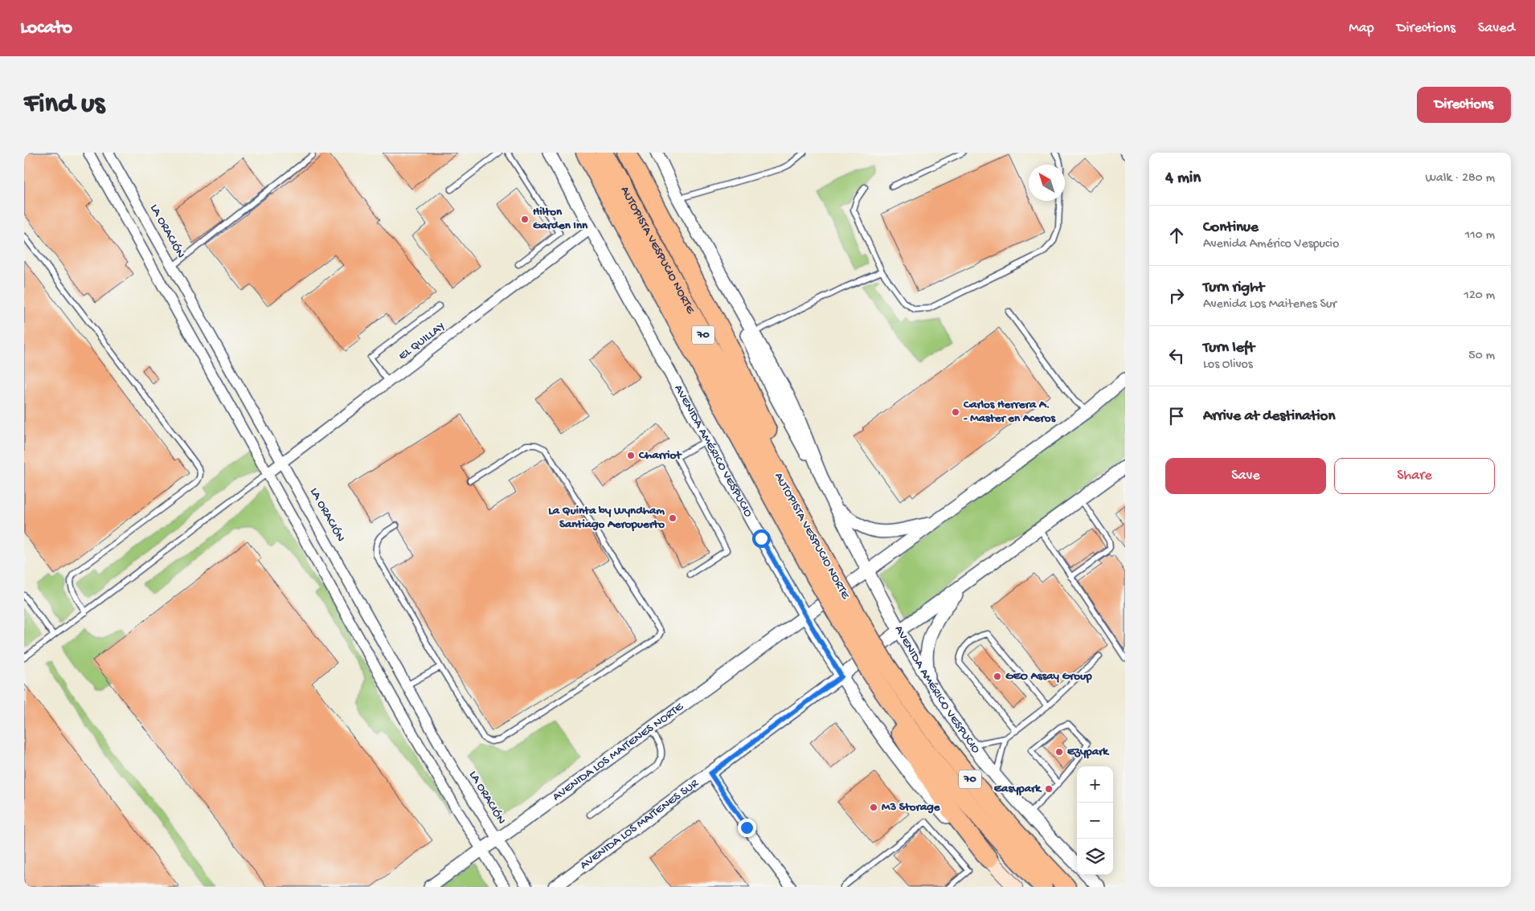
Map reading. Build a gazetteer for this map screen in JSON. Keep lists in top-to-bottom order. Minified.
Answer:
{"streets":{"highway":["AUTOPISTA VESPUCIO NORTE","70"],"main road":["AVENIDA AMÉRICO VESPUCIO"],"street":["LA ORACIÓN","EL QUILLAY","AVENIDA LOS MAITENES NORTE","AVENIDA LOS MAITENES SUR"]},"crossings":[["LA ORACIÓN","EL QUILLAY"],["LA ORACIÓN","AVENIDA LOS MAITENES NORTE"],["EL QUILLAY","AVENIDA AMÉRICO VESPUCIO"],["AVENIDA AMÉRICO VESPUCIO","AVENIDA LOS MAITENES NORTE"],["AVENIDA AMÉRICO VESPUCIO","AVENIDA LOS MAITENES SUR"]],"places":["Hilton Garden Inn","Carlos Herrera A. - Master en Aceros","Charriot","La Quinta by Wyndham Santiago Aeropuerto","GEO Assay Group","Ezypark","Easypark","M3 Storage"],"north":"top left","page":{"header":"Locato","nav":["Map","Directions","Saved"],"buttons":["Directions",["Save","Share"]],"title":"Find us","heading":["4 min","Walk · 280 m"],"list":[["Continue","Avenida Américo Vespucio","110 m"],["Turn right","Avenida Los Maitenes Sur","120 m"],["Turn left","Los Olivos","50 m"],"Arrive at destination"],"map_buttons":["+","−"]}}
